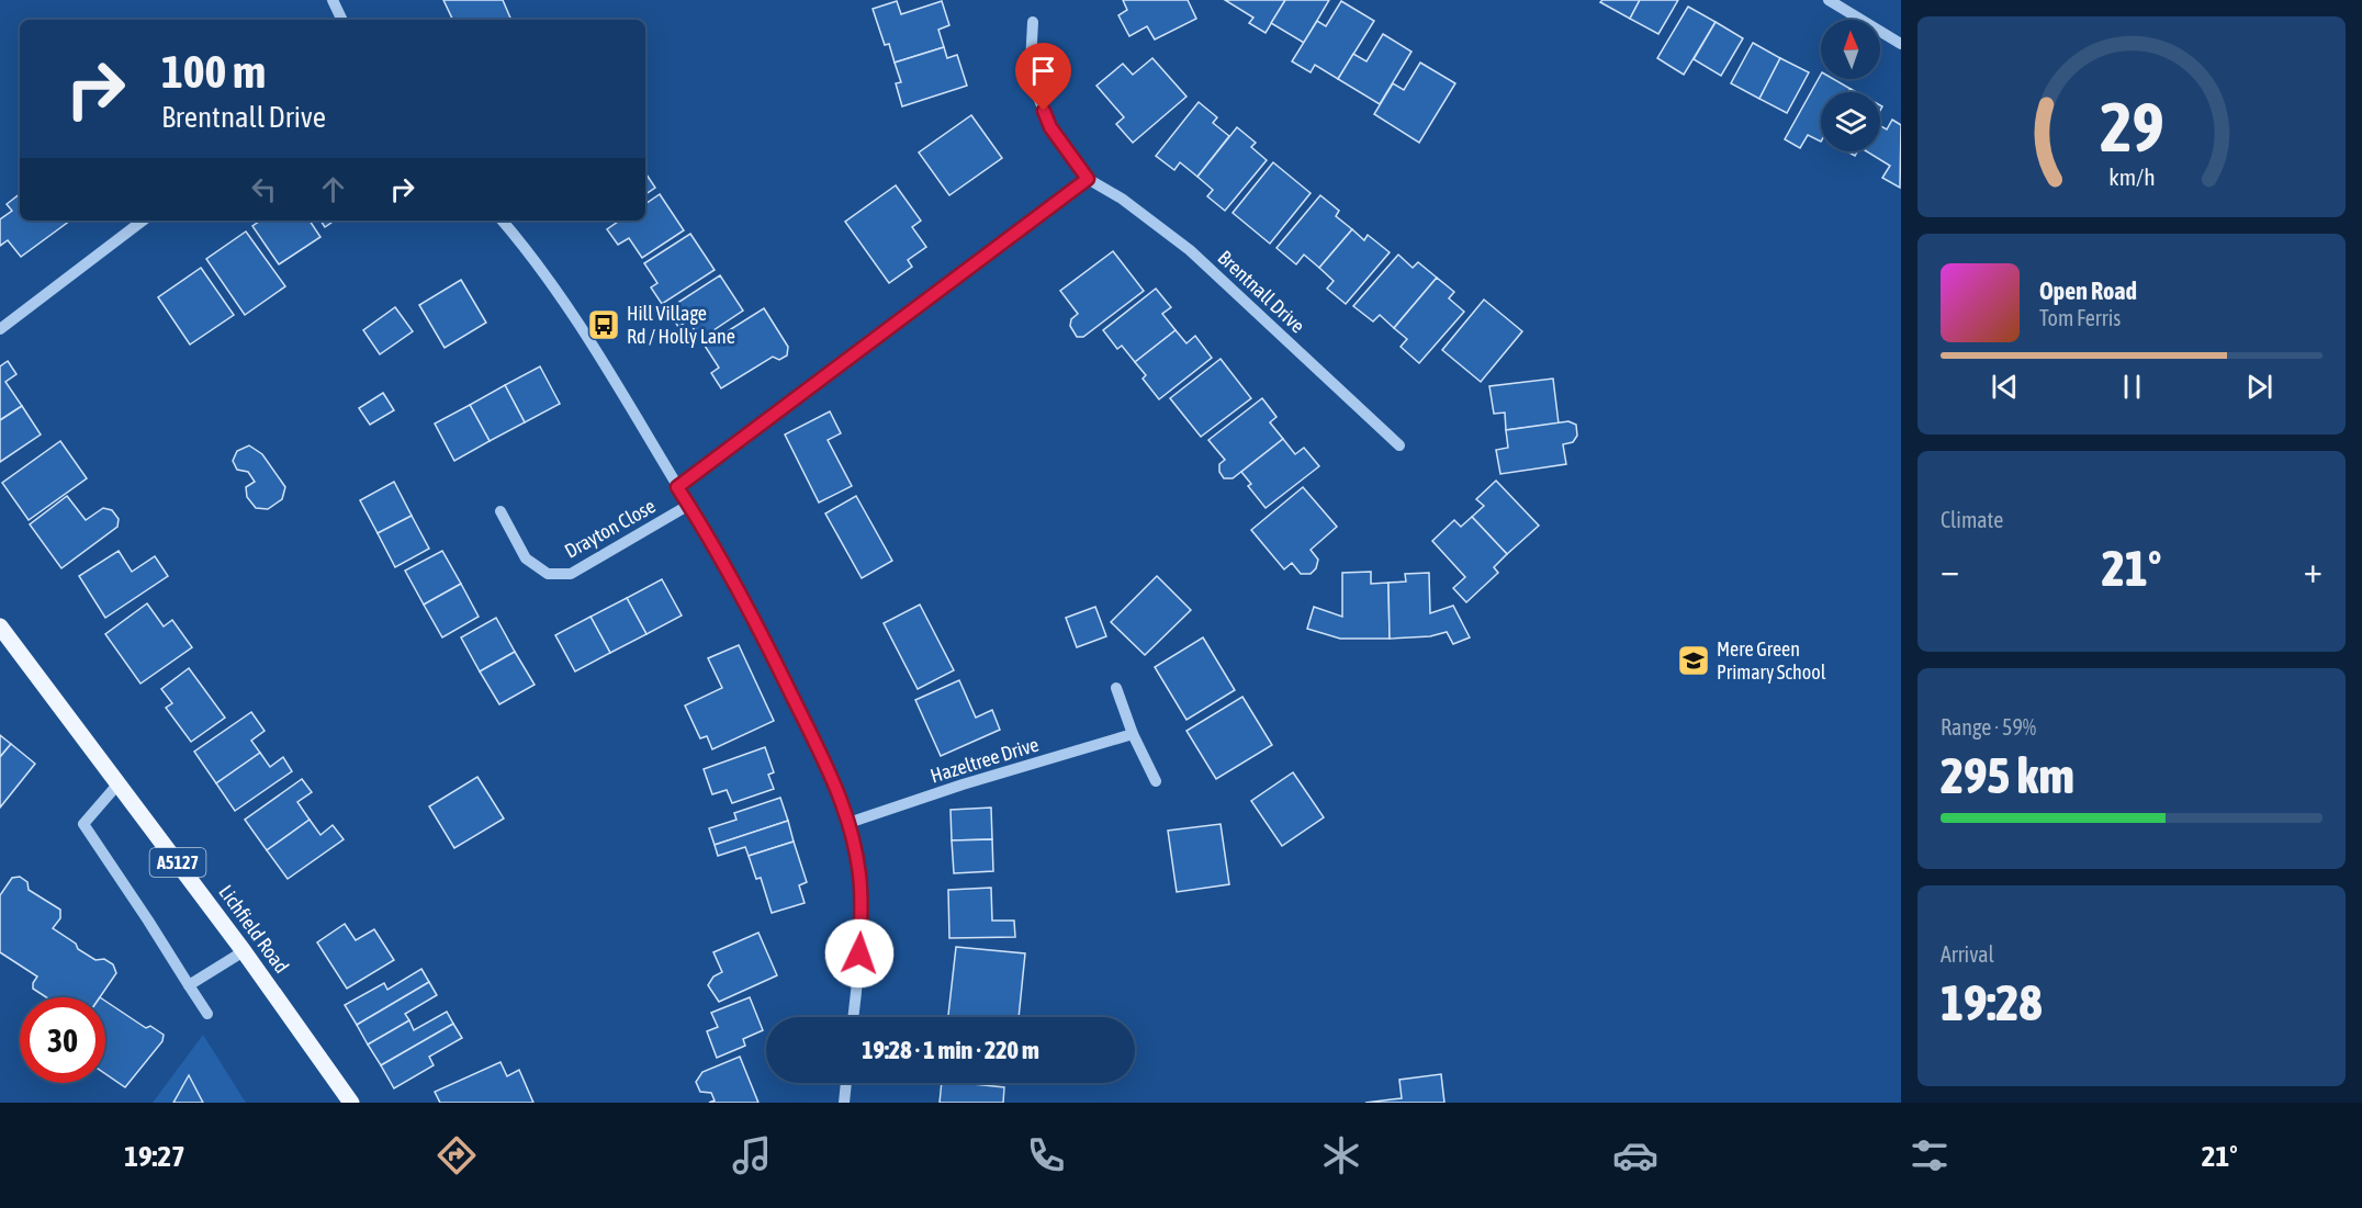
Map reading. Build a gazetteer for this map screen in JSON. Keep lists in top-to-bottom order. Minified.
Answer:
{"streets":{"main road":["A5127","Lichfield Road"],"street":["Brentnall Drive","Drayton Close","Hazeltree Drive"]},"places":{"bus stop":["Hill Village Rd / Holly Lane"],"school or university":["Mere Green Primary School"]},"north":"top","page":{"turn":["100 m","Brentnall Drive"],"song":["Open Road","Tom Ferris"],"tile":["Climate",["Range · 59%","295 km"],["Arrival","19:28"]],"heat":["−","21°","+"],"limit":"30","trip":"19:28 · 1 min · 220 m","tabs":["19:27","21°"],"gauge":["29","km/h"]}}
